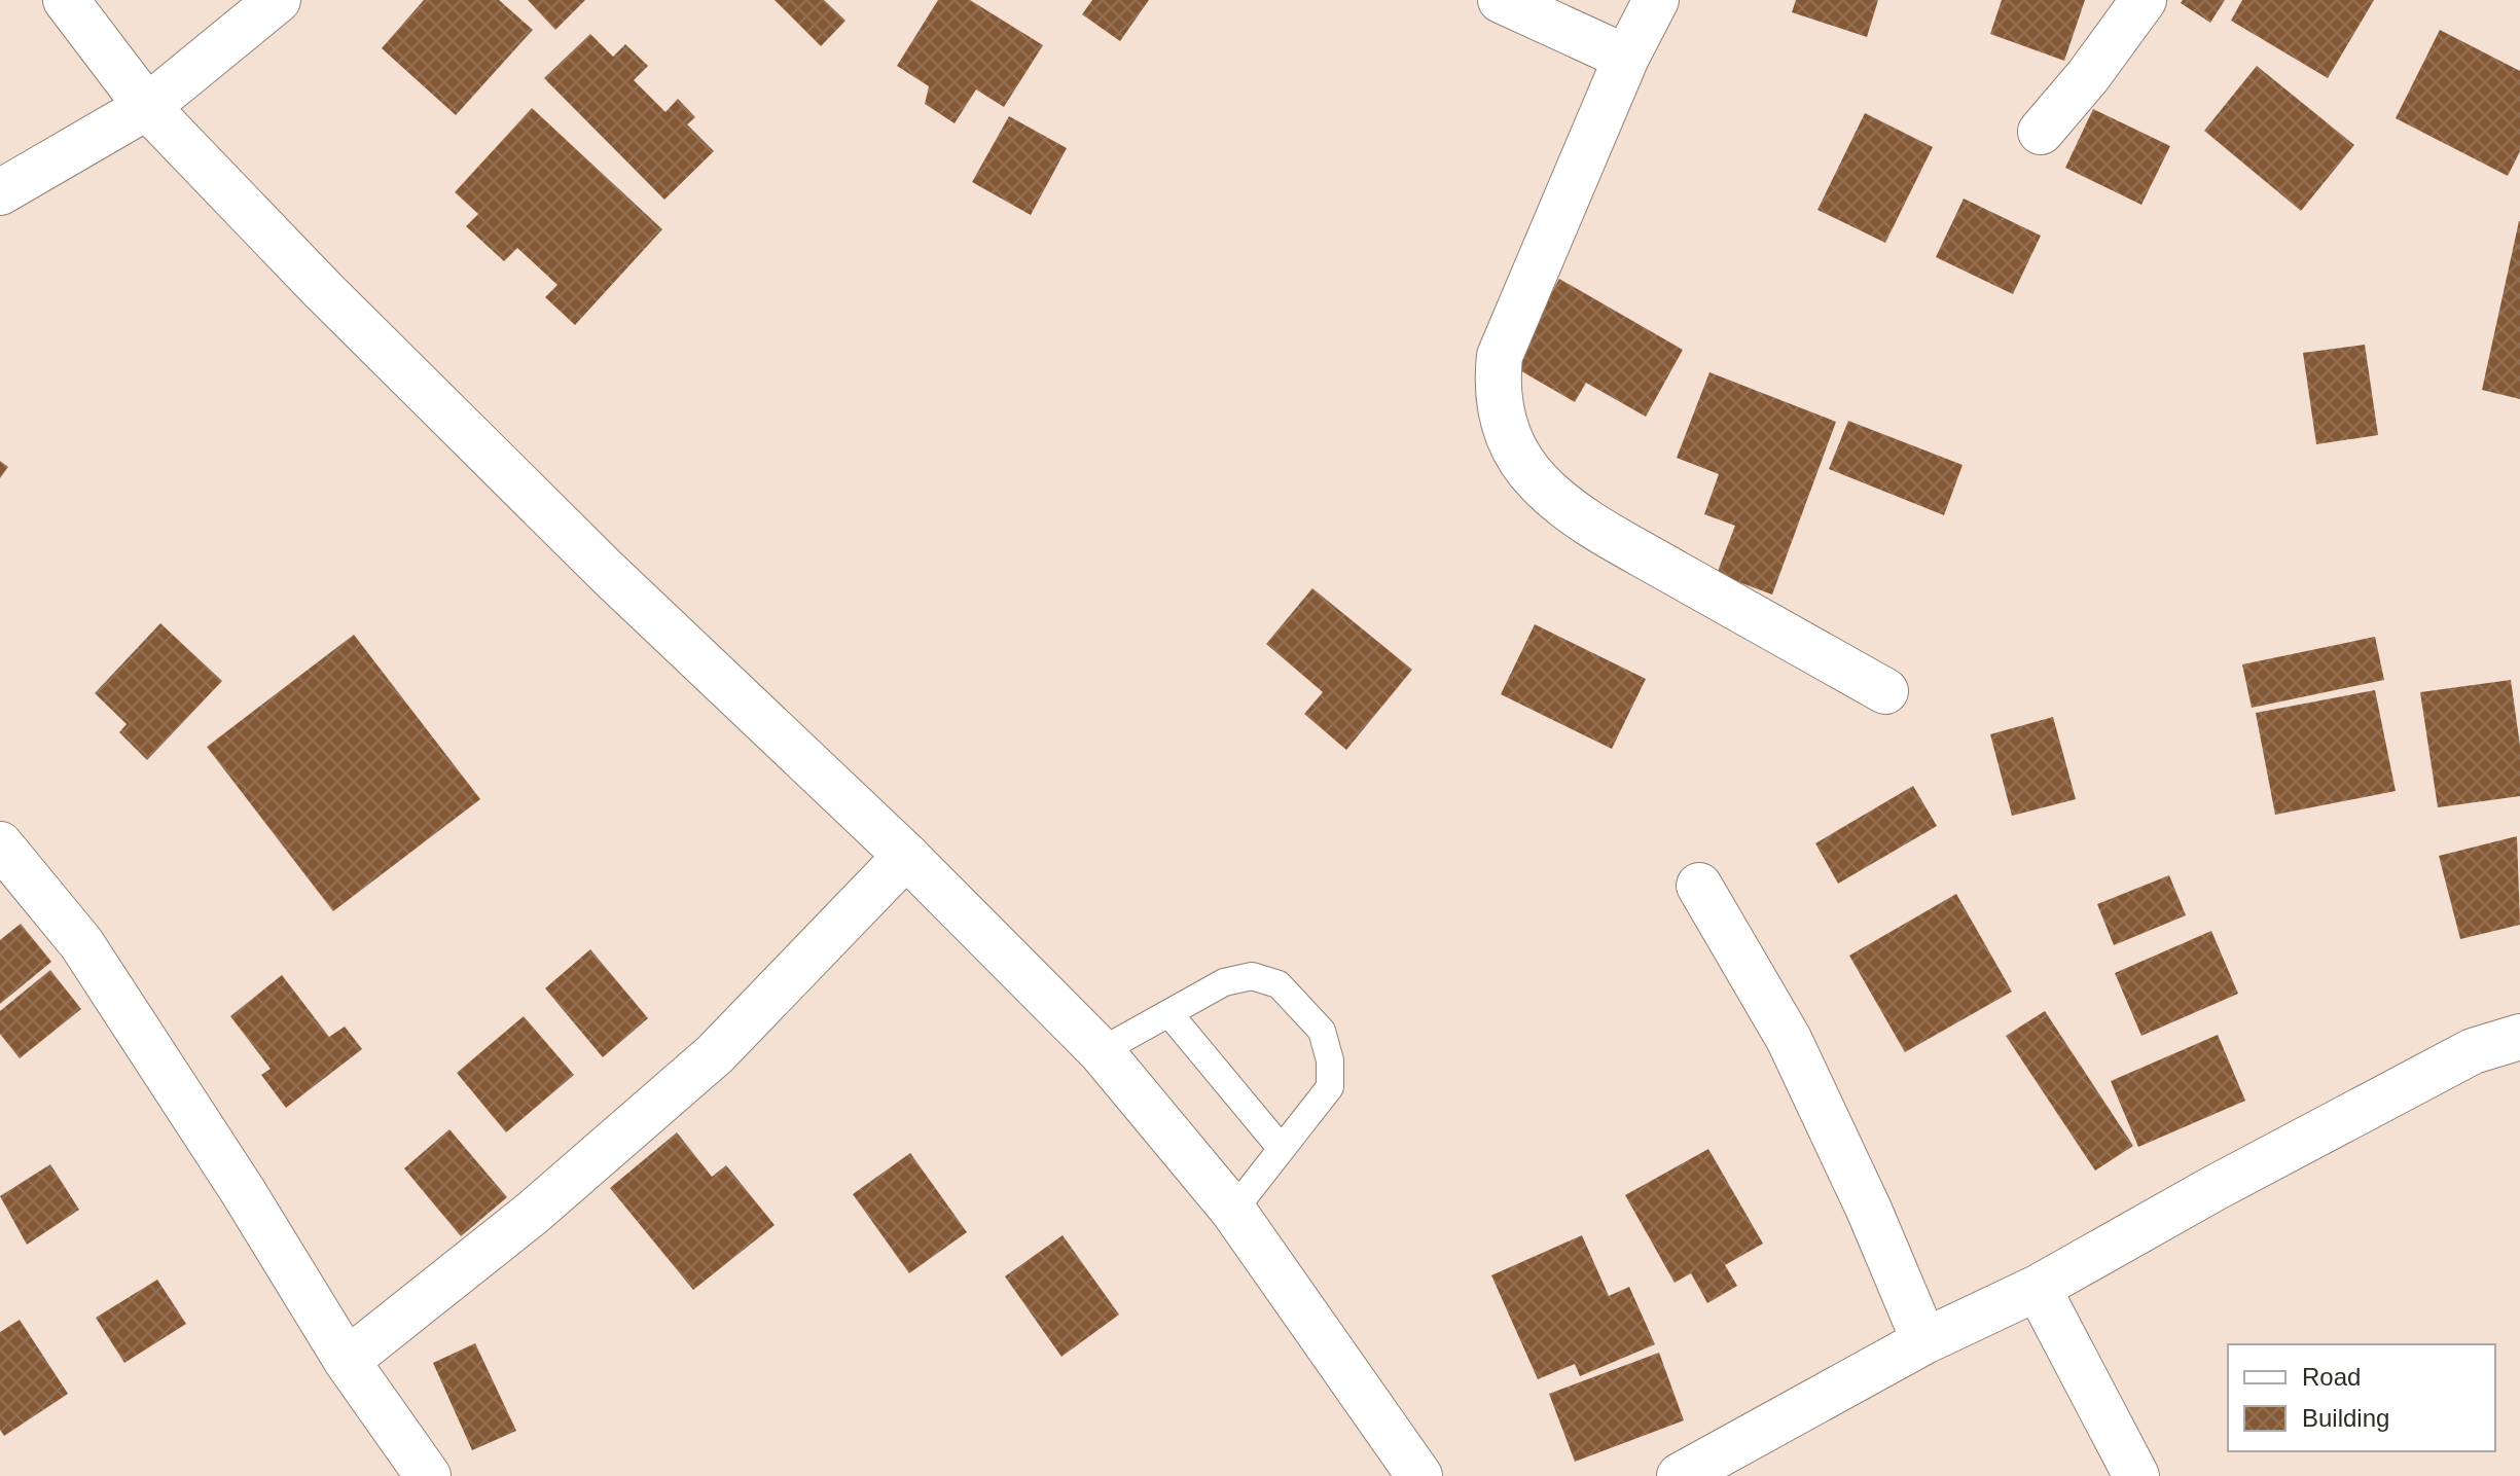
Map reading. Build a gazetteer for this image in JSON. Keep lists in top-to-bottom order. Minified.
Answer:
{"legend":["Road","Building"]}
